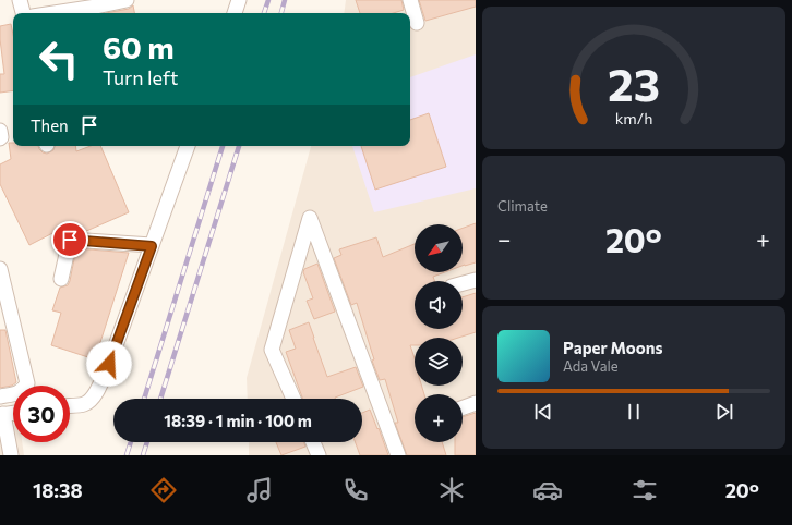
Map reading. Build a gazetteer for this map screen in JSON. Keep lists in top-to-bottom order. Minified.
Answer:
{"north":"bottom left","page":{"turn":["60 m","Turn left"],"then":"Then","tile":"Climate","heat":["−","20°","+"],"map_buttons":"+","song":["Paper Moons","Ada Vale"],"limit":"30","trip":"18:39 · 1 min · 100 m","tabs":["18:38","20°"],"gauge":["23","km/h"]}}
